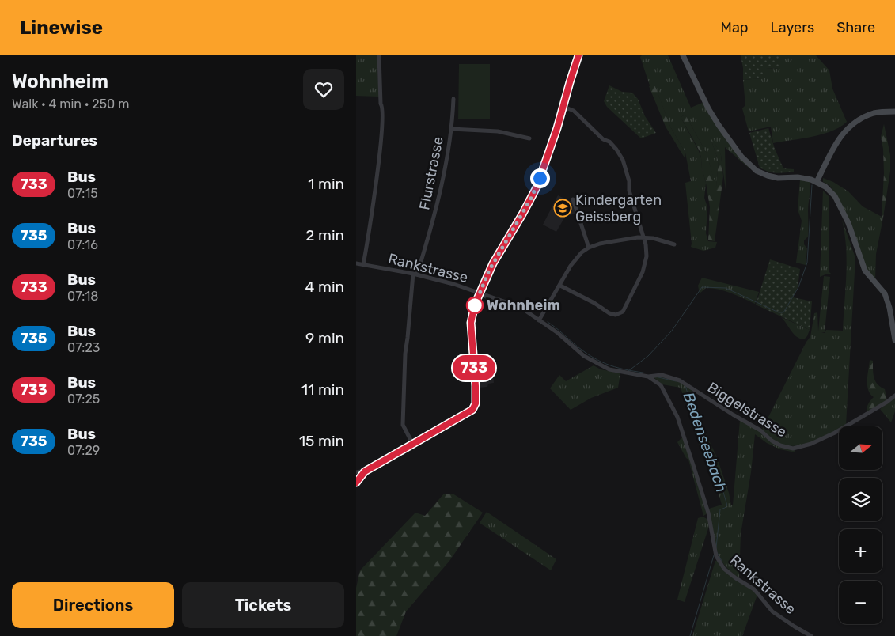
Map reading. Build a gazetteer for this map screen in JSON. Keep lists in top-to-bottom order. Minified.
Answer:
{"streets":{"street":["Flurstrasse","Rankstrasse","Biggelstrasse"]},"crossings":[["Flurstrasse","Rankstrasse"],["Rankstrasse","Biggelstrasse"]],"water":["Bedenseebach"],"places":{"school or university":["Kindergarten Geissberg"],"other":["Wohnheim"]},"lines":["bus line 733"],"north":"right","page":{"header":"Linewise","nav":["Map","Layers","Share"],"heading":[["Wohnheim","Walk · 4 min · 250 m"],"Departures"],"on_map":"733","list":[{"mark":"733","name":"Bus","note":"07:15","value":"1 min"},{"mark":"735","name":"Bus","note":"07:16","value":"2 min"},{"mark":"733","name":"Bus","note":"07:18","value":"4 min"},{"mark":"735","name":"Bus","note":"07:23","value":"9 min"},{"mark":"733","name":"Bus","note":"07:25","value":"11 min"},{"mark":"735","name":"Bus","note":"07:29","value":"15 min"}],"map_buttons":["+","−"],"buttons":["Directions","Tickets"]}}
